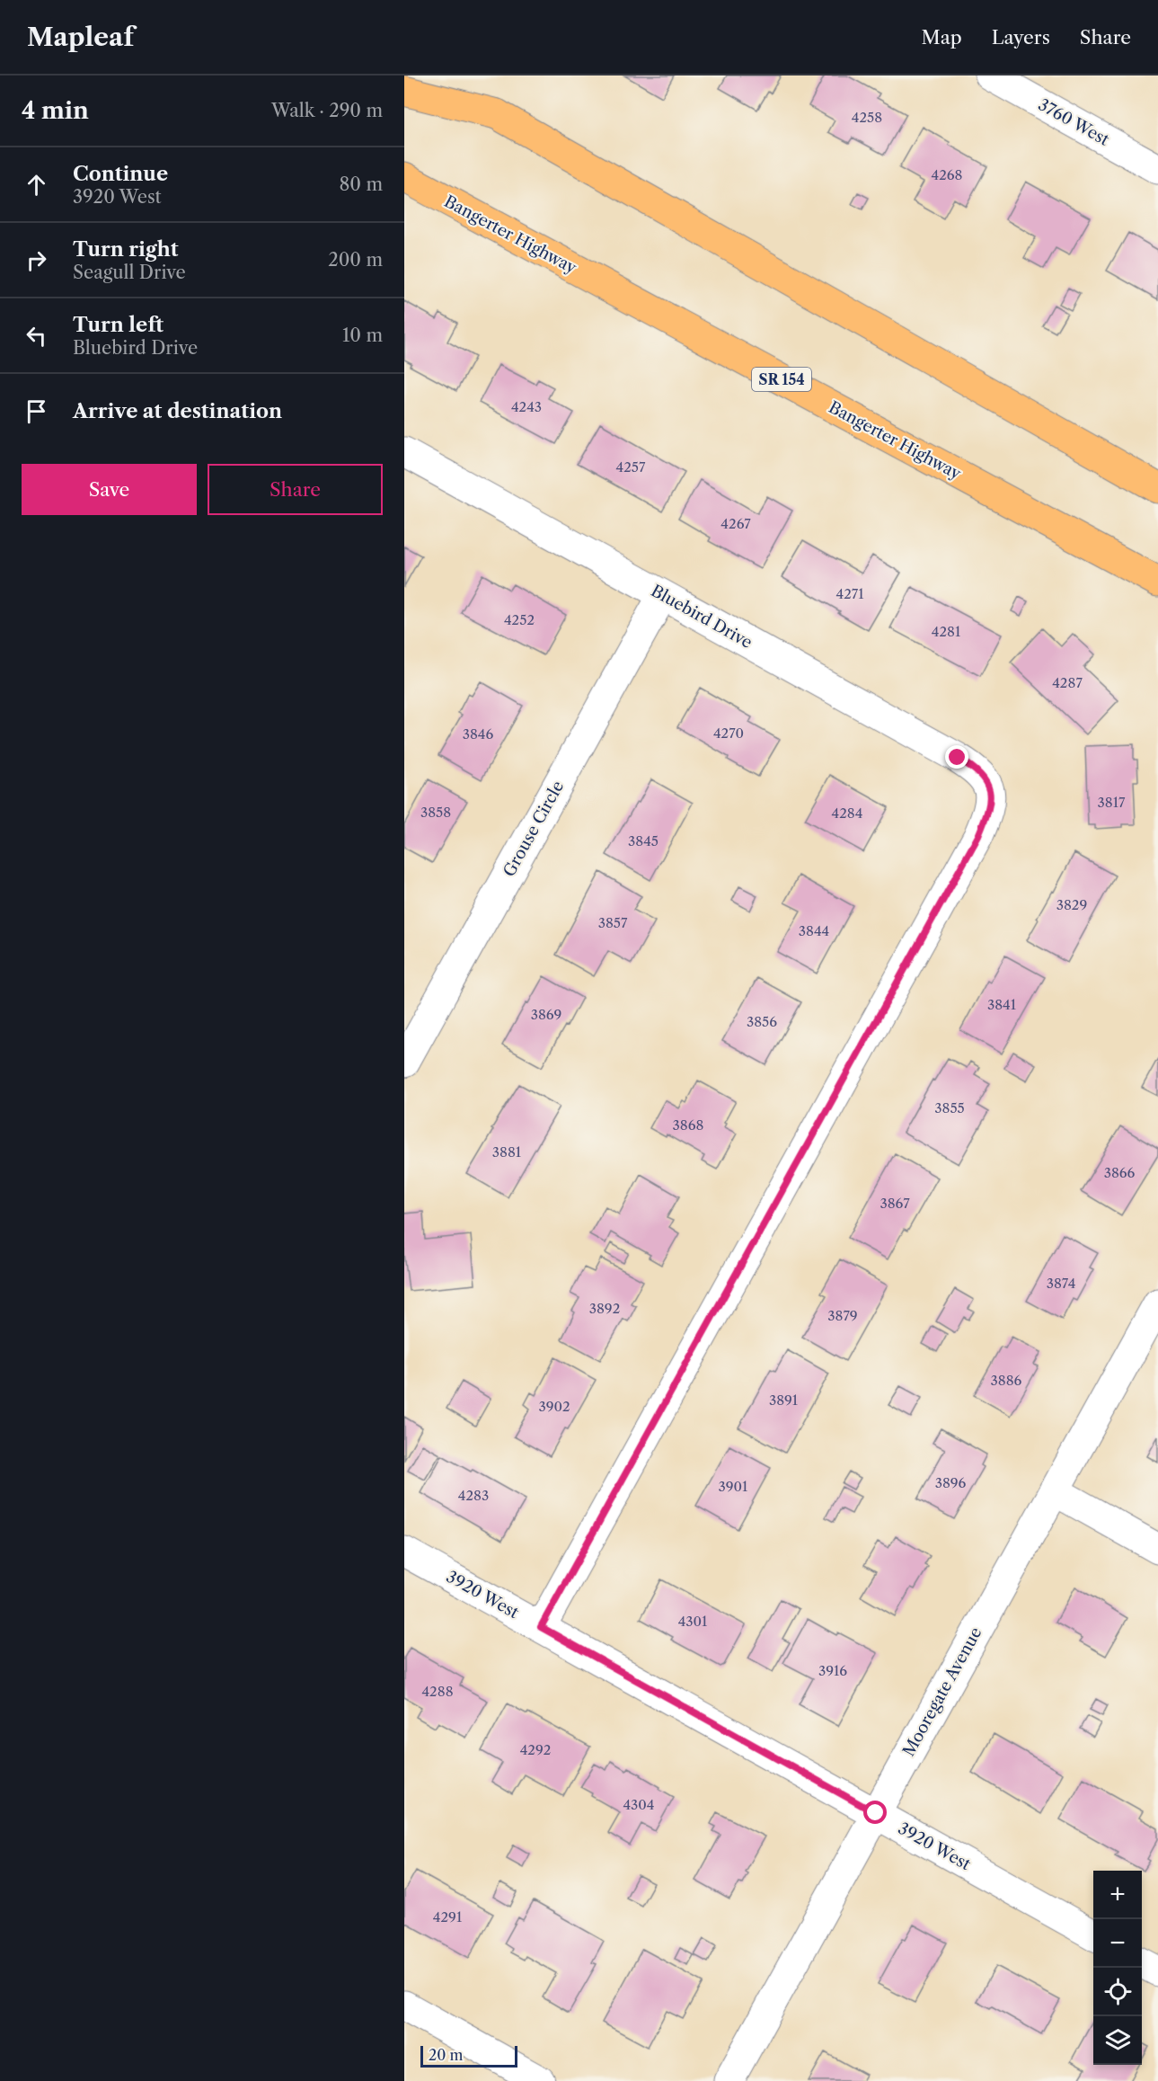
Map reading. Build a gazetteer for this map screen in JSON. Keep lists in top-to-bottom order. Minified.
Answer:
{"streets":{"highway":["Bangerter Highway","SR 154"],"street":["3760 West","Bluebird Drive","Grouse Circle","3920 West","Mooregate Avenue"]},"crossings":[["Bluebird Drive","Grouse Circle"],["Bluebird Drive","3920 West"],["3920 West","Mooregate Avenue"]],"house_numbers":["4258","4268","4243","4257","4267","4271","4252","4281","4287","4270","3846","3817","3858","4284","3845","3829","3857","3844","3841","3869","3856","3855","3868","3881","3866","3867","3874","3892","3879","3886","3891","3902","3896","3901","4283","4301","3916","4288","4292","4304","4291"],"scale_bar":"20 m","page":{"header":"Mapleaf","nav":["Map","Layers","Share"],"heading":["4 min","Walk · 290 m"],"list":[["Continue","3920 West","80 m"],["Turn right","Seagull Drive","200 m"],["Turn left","Bluebird Drive","10 m"],"Arrive at destination"],"buttons":["Save","Share"],"map_buttons":["+","−"],"scale":"20 m"}}
